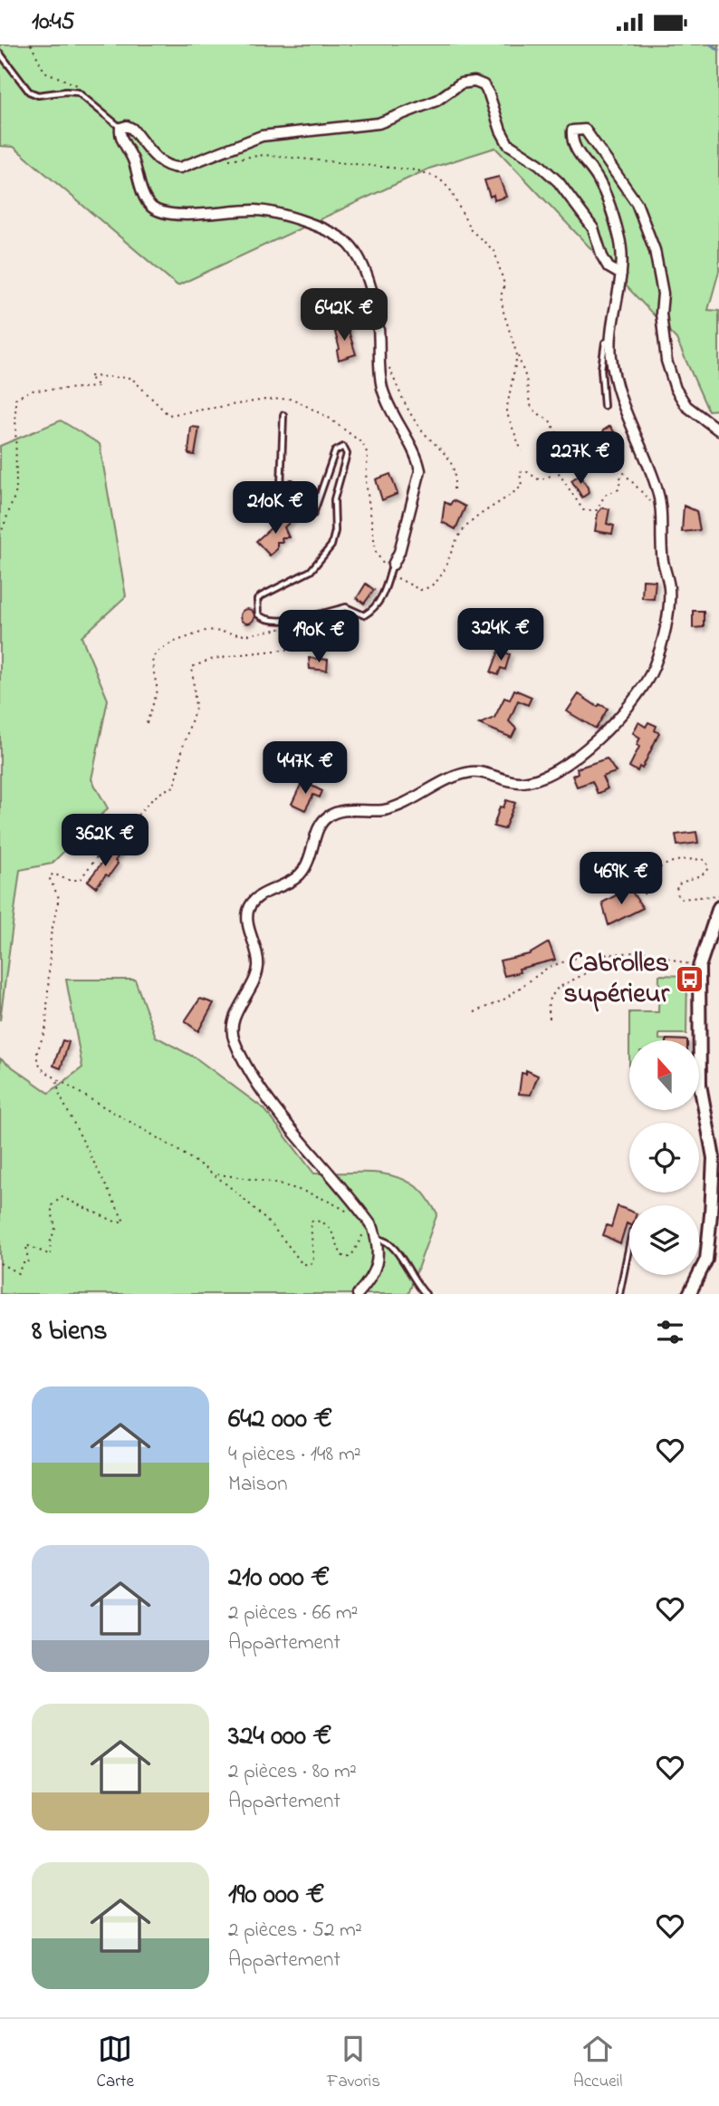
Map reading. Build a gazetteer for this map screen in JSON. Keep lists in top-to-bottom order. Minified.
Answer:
{"places":{"bus stop":["Cabrolles supérieur"]},"north":"top","page":{"status":"10:45","price":["642K €","227K €","210K €","324K €","190K €","447K €","362K €","469K €"],"heading":"8 biens","list":[{"name":"642 000 €","note":"4 pièces · 148 m² · Maison"},{"name":"210 000 €","note":"2 pièces · 66 m² · Appartement"},{"name":"324 000 €","note":"2 pièces · 80 m² · Appartement"},{"name":"190 000 €","note":"2 pièces · 52 m² · Appartement"}],"tabs":["Carte","Favoris","Accueil"]}}
